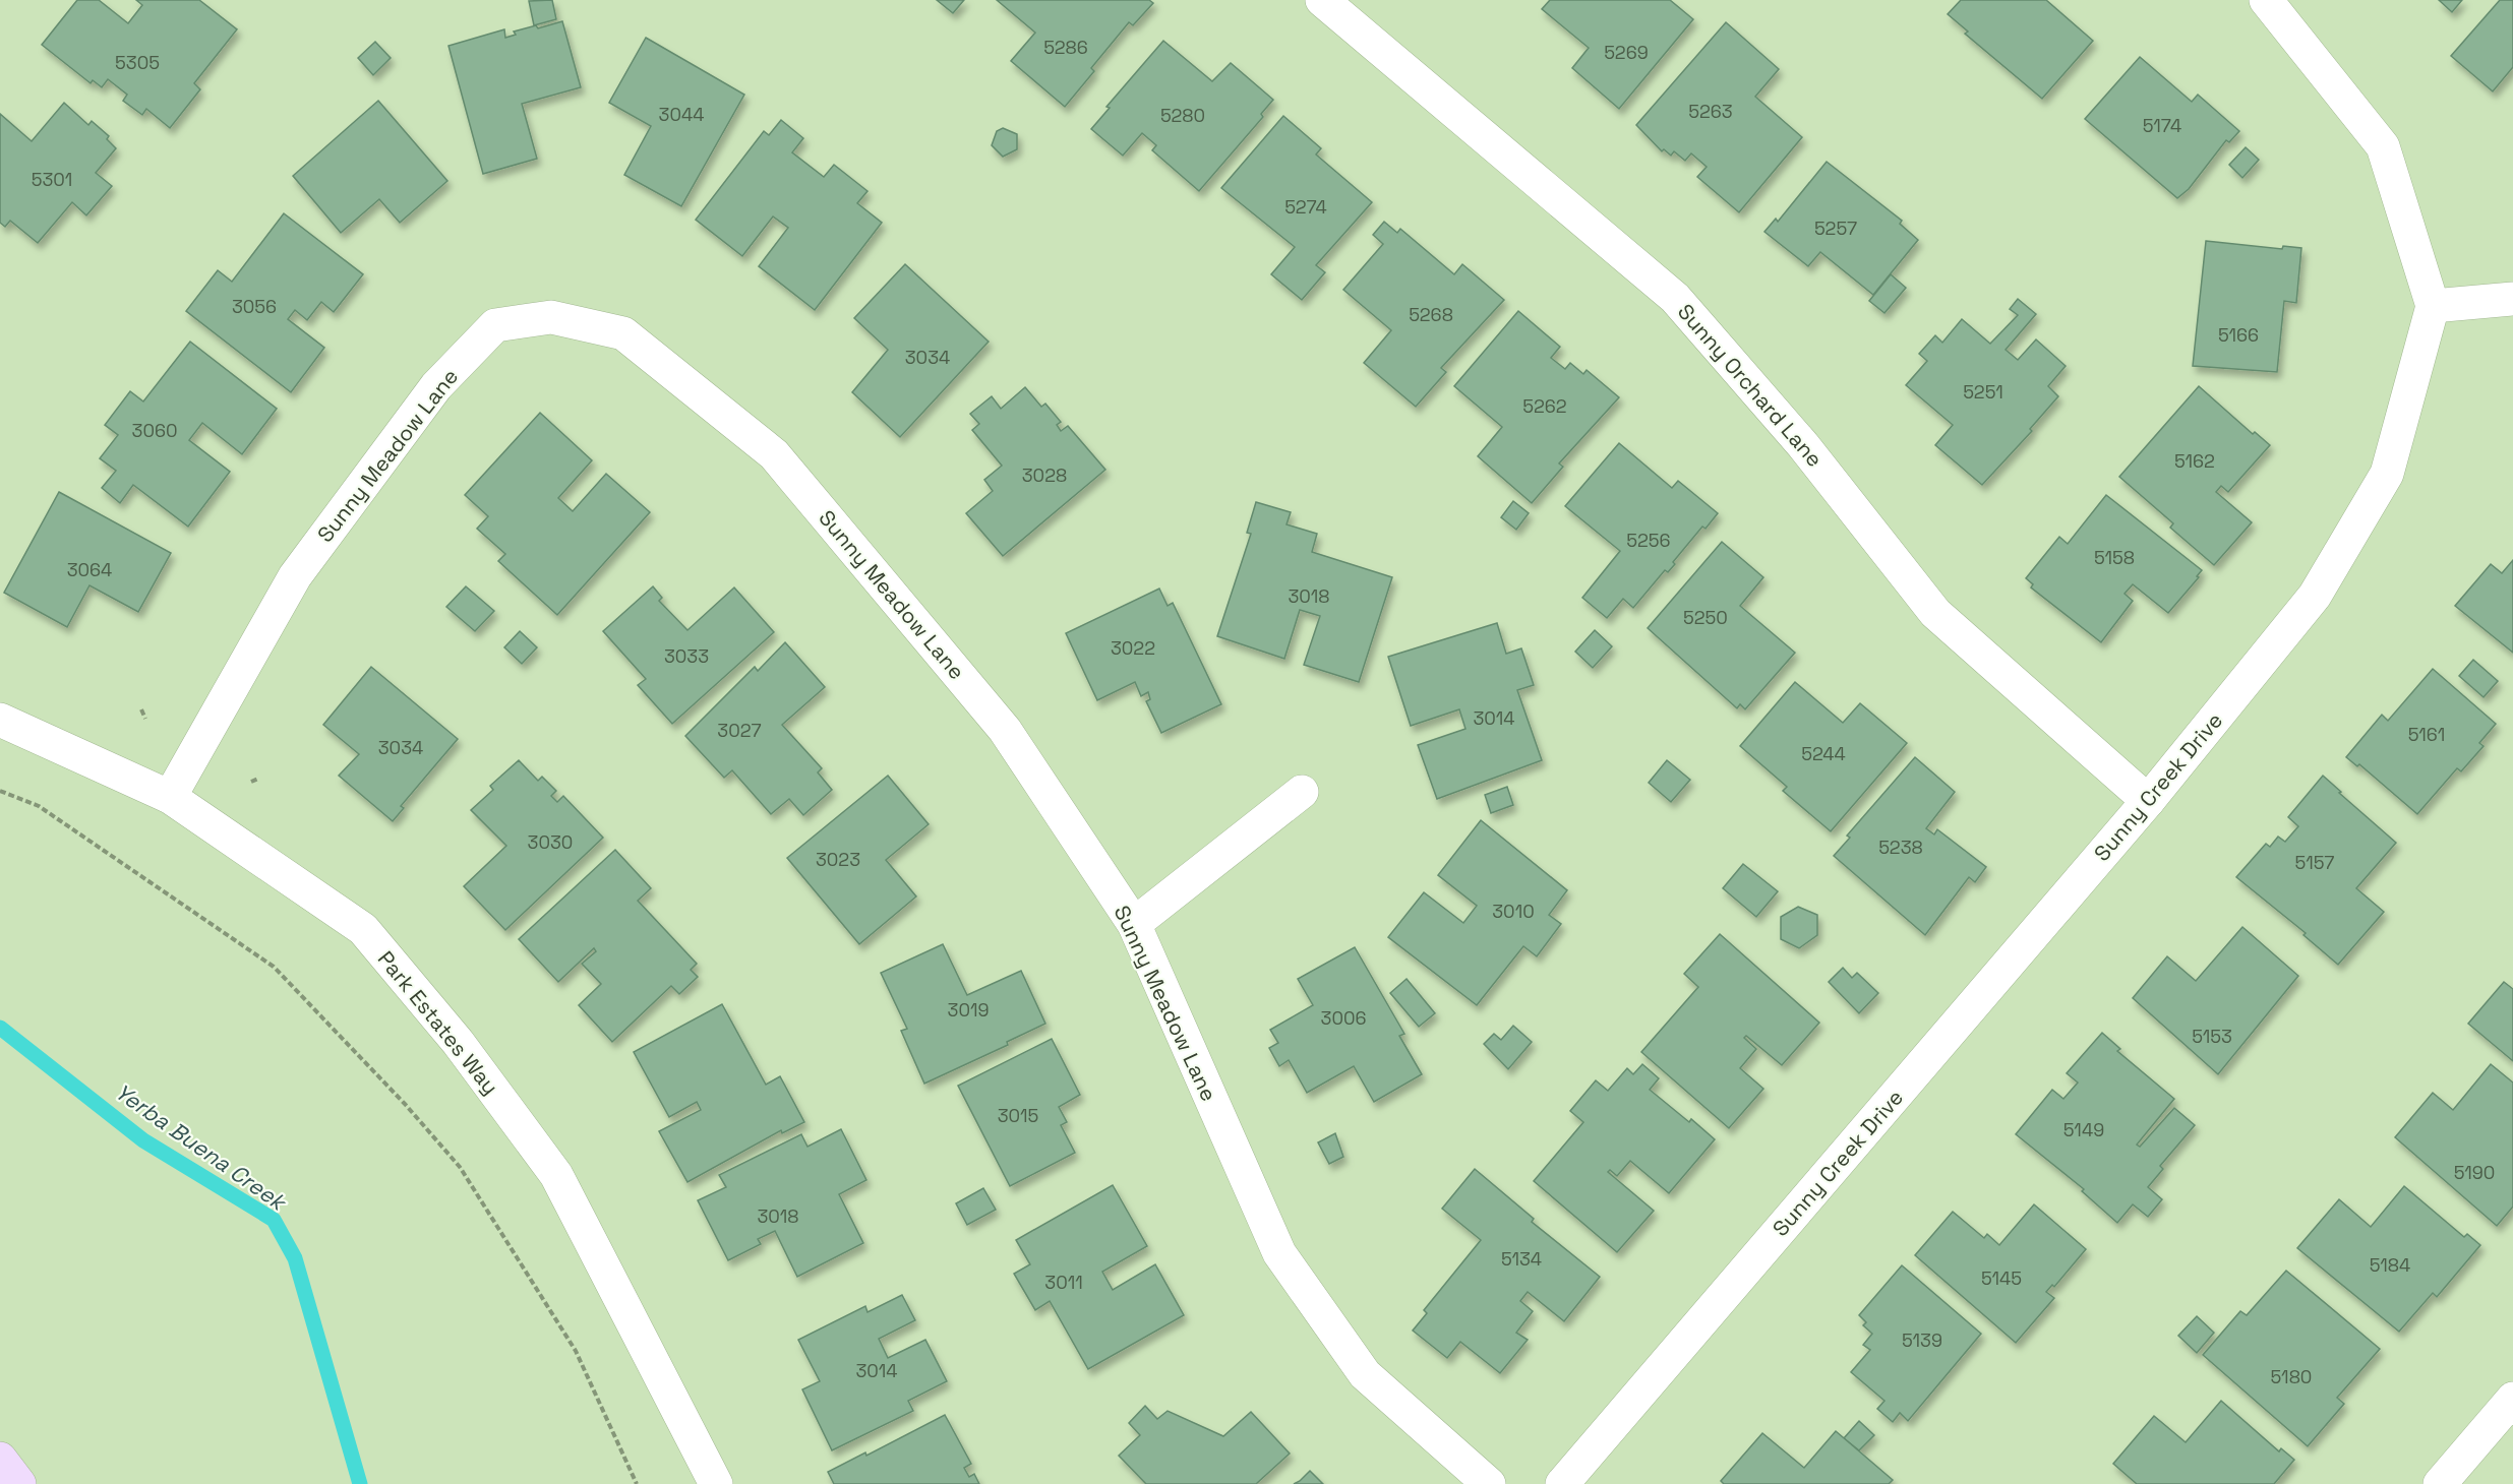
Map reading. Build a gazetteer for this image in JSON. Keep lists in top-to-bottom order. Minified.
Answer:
{"streets":{"street":["Sunny Orchard Lane","Sunny Meadow Lane","Sunny Creek Drive","Park Estates Way"]},"crossings":[["Sunny Orchard Lane","Sunny Creek Drive"],["Sunny Meadow Lane","Park Estates Way"]],"water":["Yerba Buena Creek"],"house_numbers":["5286","5269","5305","5263","3044","5280","5174","5301","5274","5257","3056","5268","5166","3034","5251","5262","3060","5162","3028","5256","5158","3064","3018","5250","3022","3033","3014","3027","5161","3034","5244","3030","5238","3023","5157","3010","3019","3006","5153","3015","5149","5190","3018","5134","5184","5145","3011","5139","3014","5180"]}
